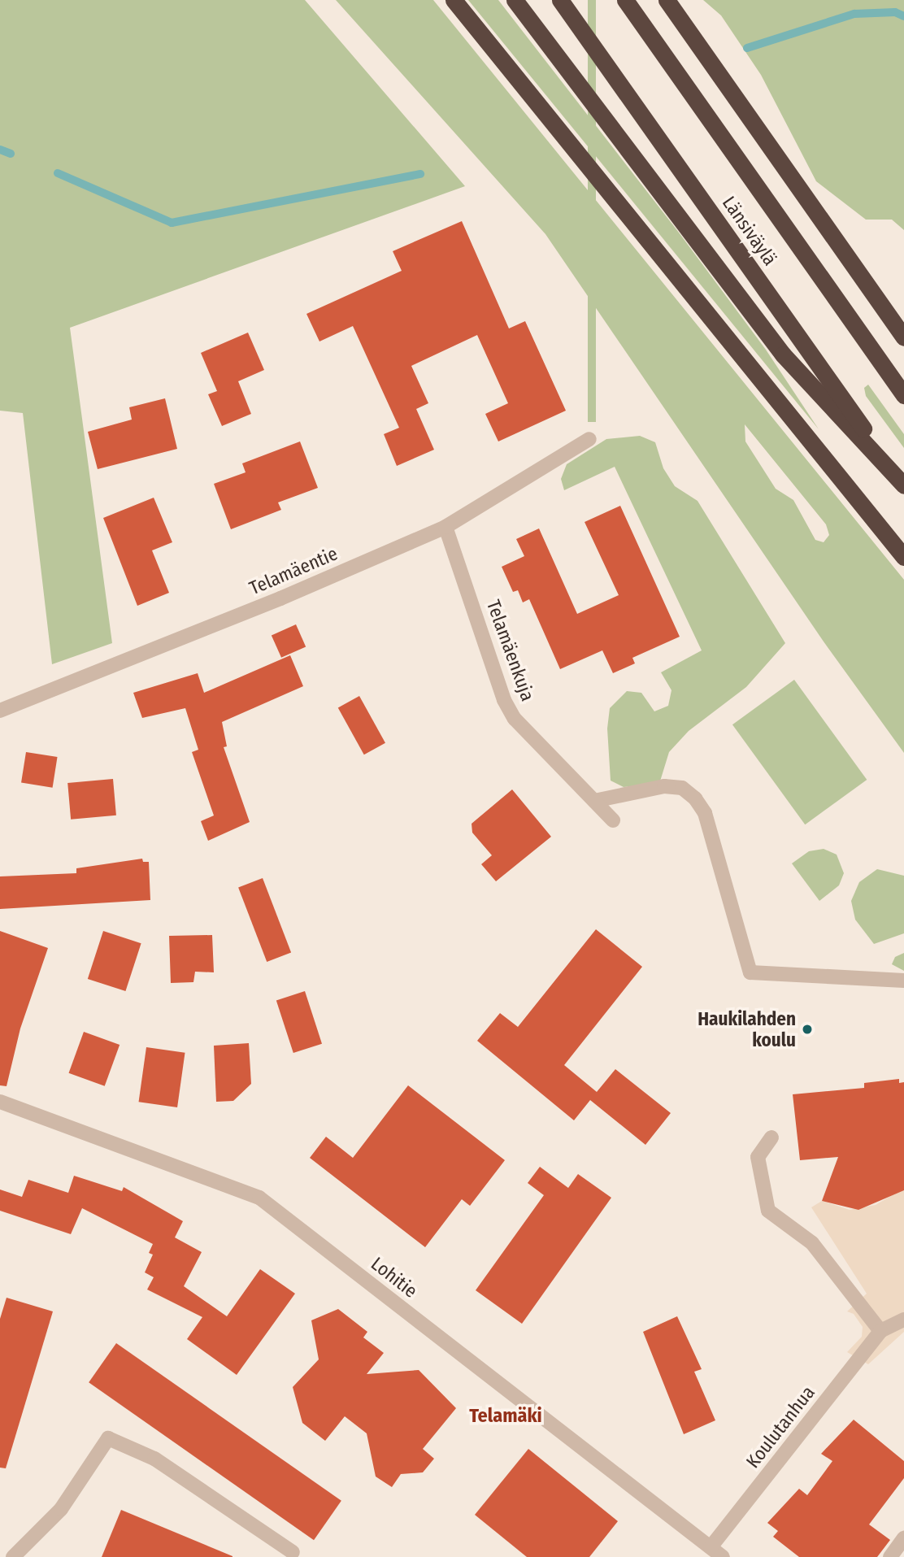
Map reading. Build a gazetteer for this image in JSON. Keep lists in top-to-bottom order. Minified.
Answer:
{"streets":{"highway":["Länsiväylä"],"street":["Telamäentie","Telamäenkuja","Lohitie","Koulutanhua"]},"crossings":[["Telamäentie","Telamäenkuja"],["Lohitie","Koulutanhua"]],"districts":["Telamäki"],"places":["Haukilahden koulu"]}
